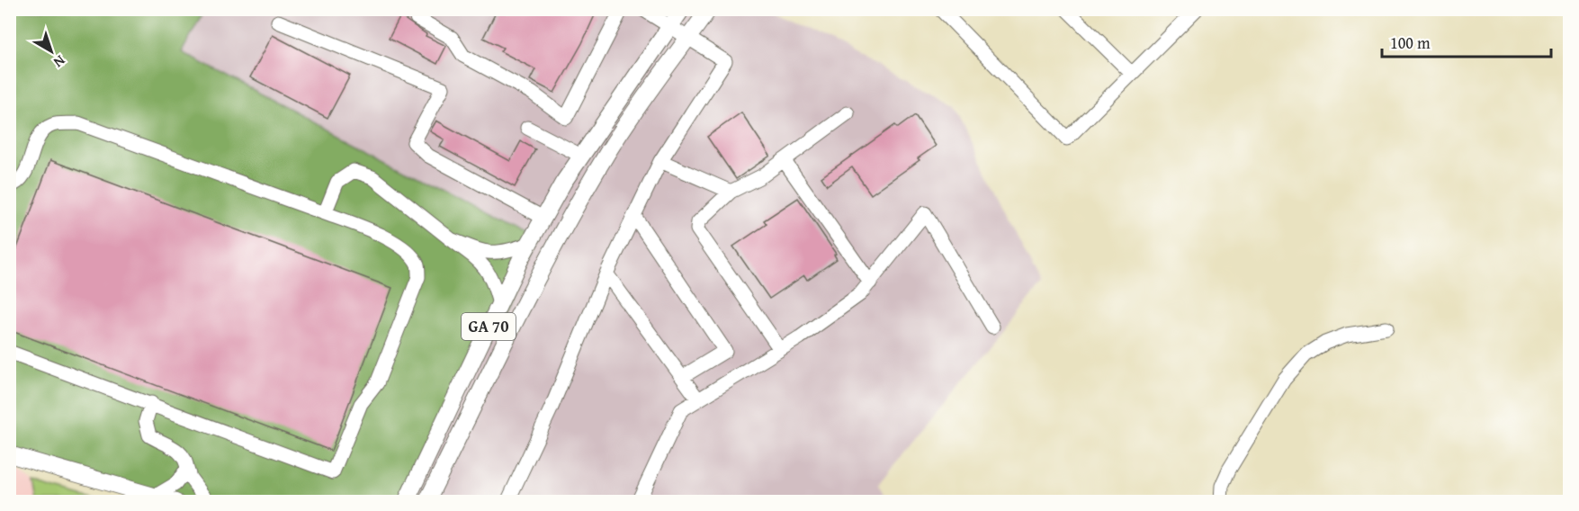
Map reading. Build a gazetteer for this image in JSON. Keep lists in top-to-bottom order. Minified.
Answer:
{"streets":{"main road":["GA 70"]},"scale_bar":"100 m","north":"bottom right"}
